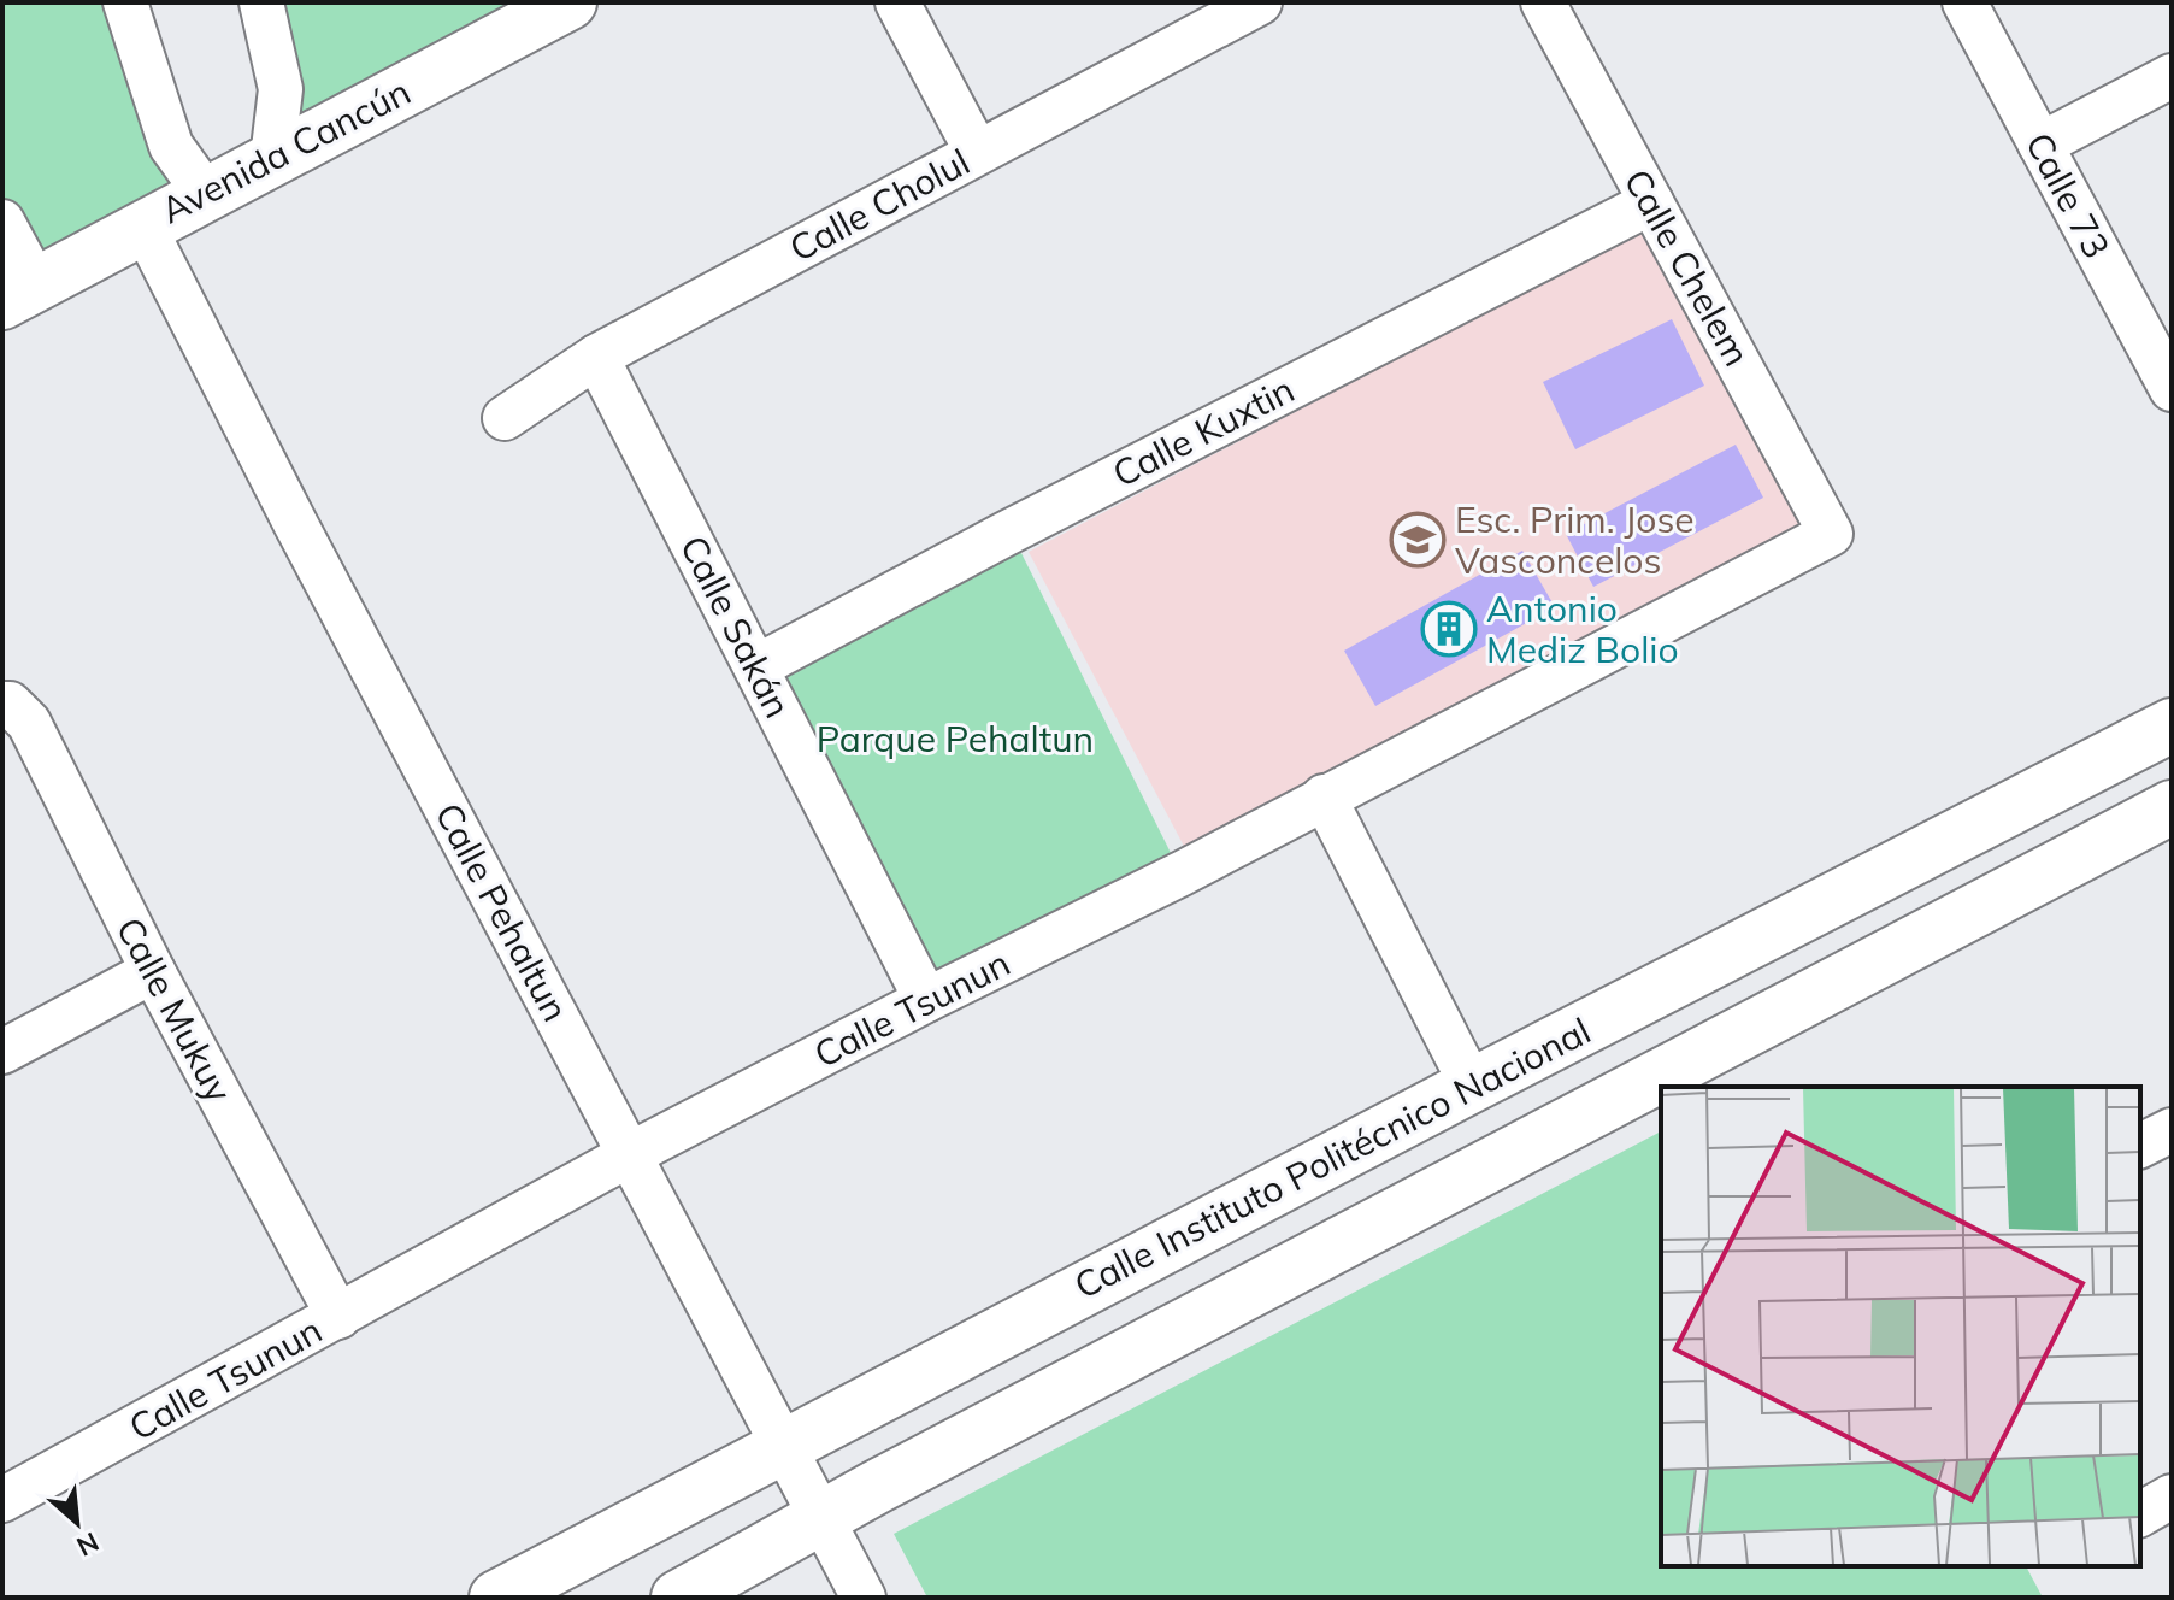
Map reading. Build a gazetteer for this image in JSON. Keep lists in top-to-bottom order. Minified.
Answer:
{"streets":{"street":["Avenida Cancún","Calle 73","Calle Cholul","Calle Chelem","Calle Kuxtin","Calle Sakán","Calle Pehaltun","Calle Tsunun","Calle Mukuy","Calle Instituto Politécnico Nacional"]},"crossings":[["Avenida Cancún","Calle Pehaltun"],["Calle Cholul","Calle Sakán"],["Calle Chelem","Calle Kuxtin"],["Calle Chelem","Calle Tsunun"],["Calle Kuxtin","Calle Sakán"],["Calle Sakán","Calle Tsunun"],["Calle Pehaltun","Calle Tsunun"],["Calle Pehaltun","Calle Instituto Politécnico Nacional"],["Calle Tsunun","Calle Mukuy"]],"parks":["Parque Pehaltun"],"places":{"school or university":["Esc. Prim. Jose Vasconcelos"],"building":["Antonio Mediz Bolio"]},"north":"bottom right"}
